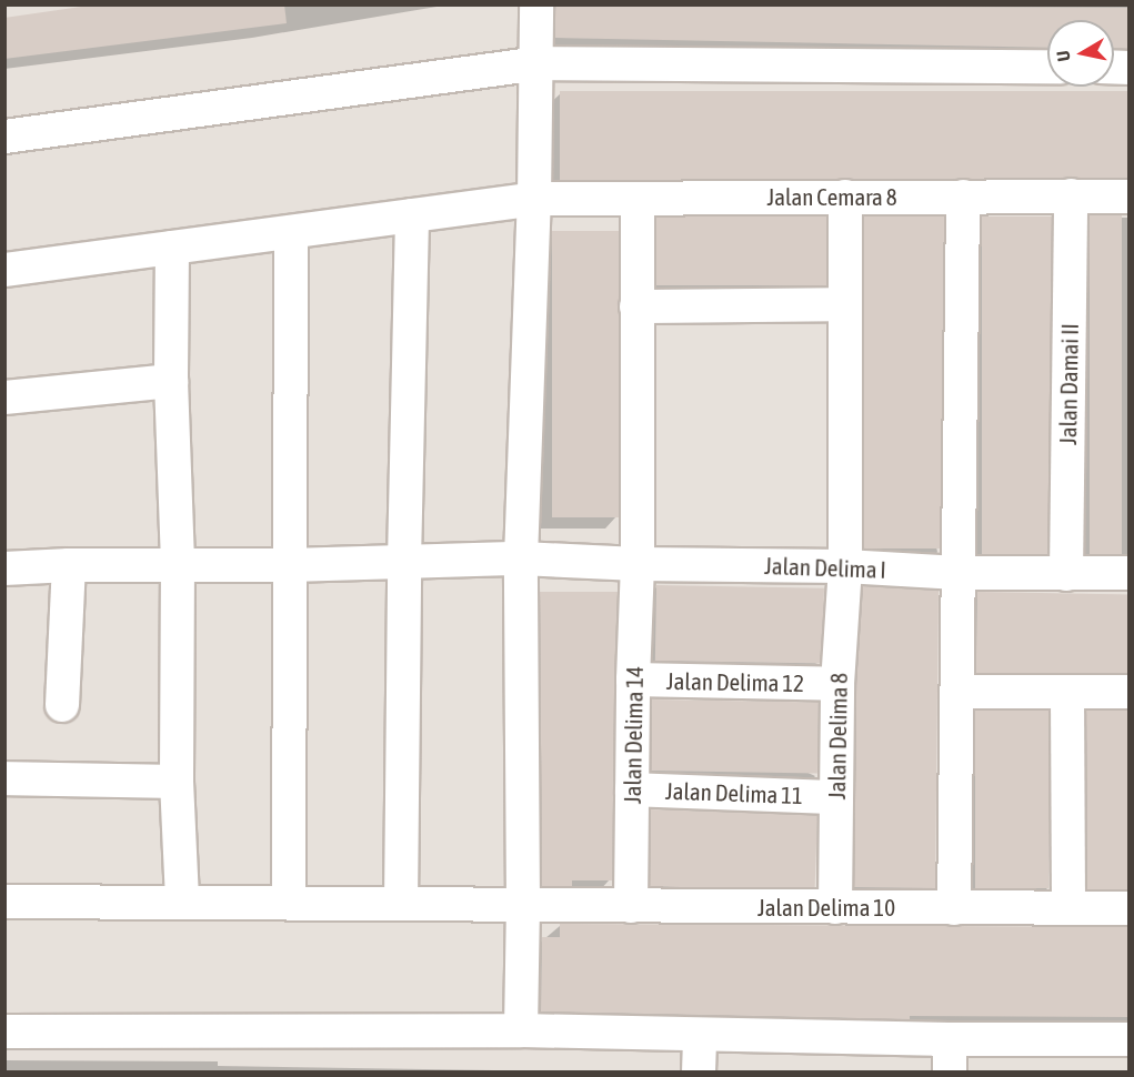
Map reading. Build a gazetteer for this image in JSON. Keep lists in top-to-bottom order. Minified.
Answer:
{"streets":{"street":["Jalan Cemara 8","Jalan Damai II","Jalan Delima I","Jalan Delima 12","Jalan Delima 14","Jalan Delima 8","Jalan Delima 11","Jalan Delima 10"]},"crossings":[["Jalan Cemara 8","Jalan Damai II"],["Jalan Cemara 8","Jalan Delima 14"],["Jalan Cemara 8","Jalan Delima 8"],["Jalan Damai II","Jalan Delima I"],["Jalan Delima I","Jalan Delima 14"],["Jalan Delima I","Jalan Delima 8"],["Jalan Delima 12","Jalan Delima 14"],["Jalan Delima 12","Jalan Delima 8"],["Jalan Delima 14","Jalan Delima 11"],["Jalan Delima 14","Jalan Delima 10"],["Jalan Delima 8","Jalan Delima 11"],["Jalan Delima 8","Jalan Delima 10"]],"north":"left"}
